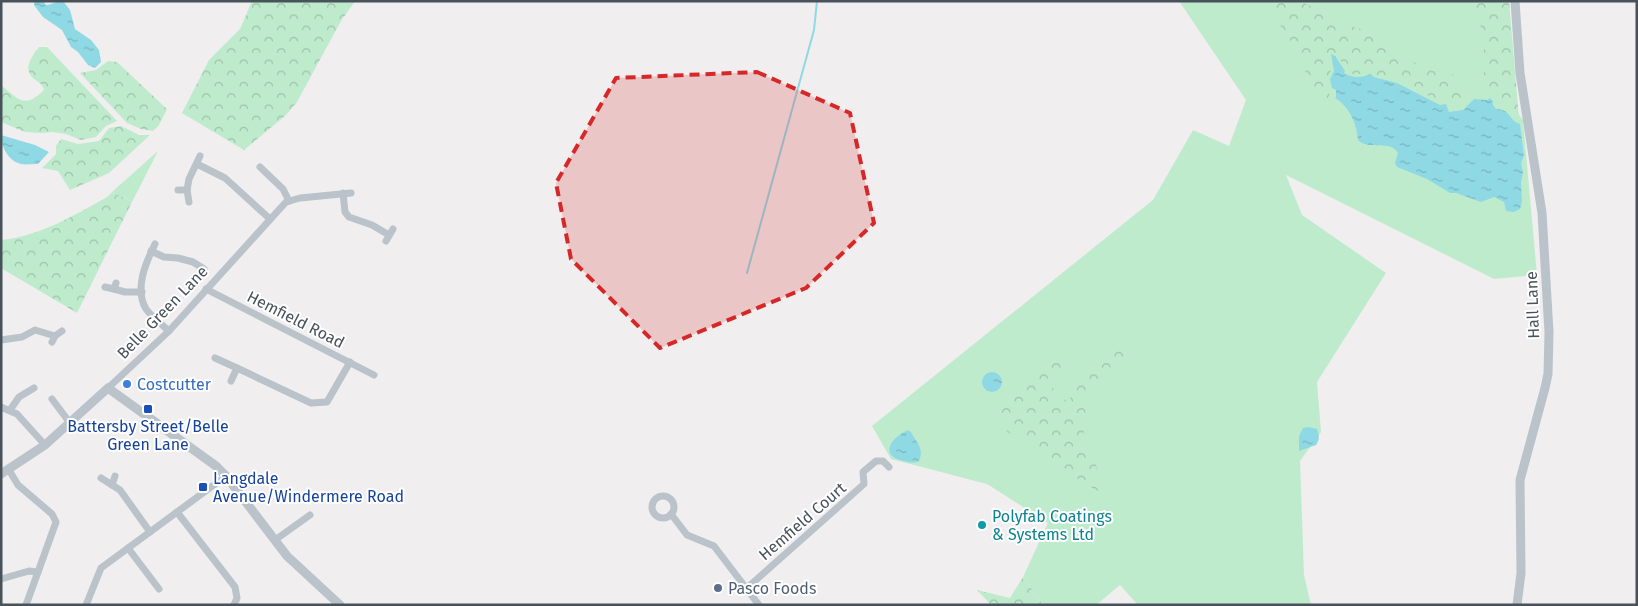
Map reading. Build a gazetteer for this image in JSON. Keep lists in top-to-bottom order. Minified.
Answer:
{"streets":{"street":["Hall Lane","Belle Green Lane","Hemfield Road","Hemfield Court"]},"crossings":[["Belle Green Lane","Hemfield Road"]],"places":{"other":["Costcutter","Polyfab Coatings & Systems Ltd","Pasco Foods"],"transit":["Battersby Street/Belle Green Lane","Langdale Avenue/Windermere Road"]}}
